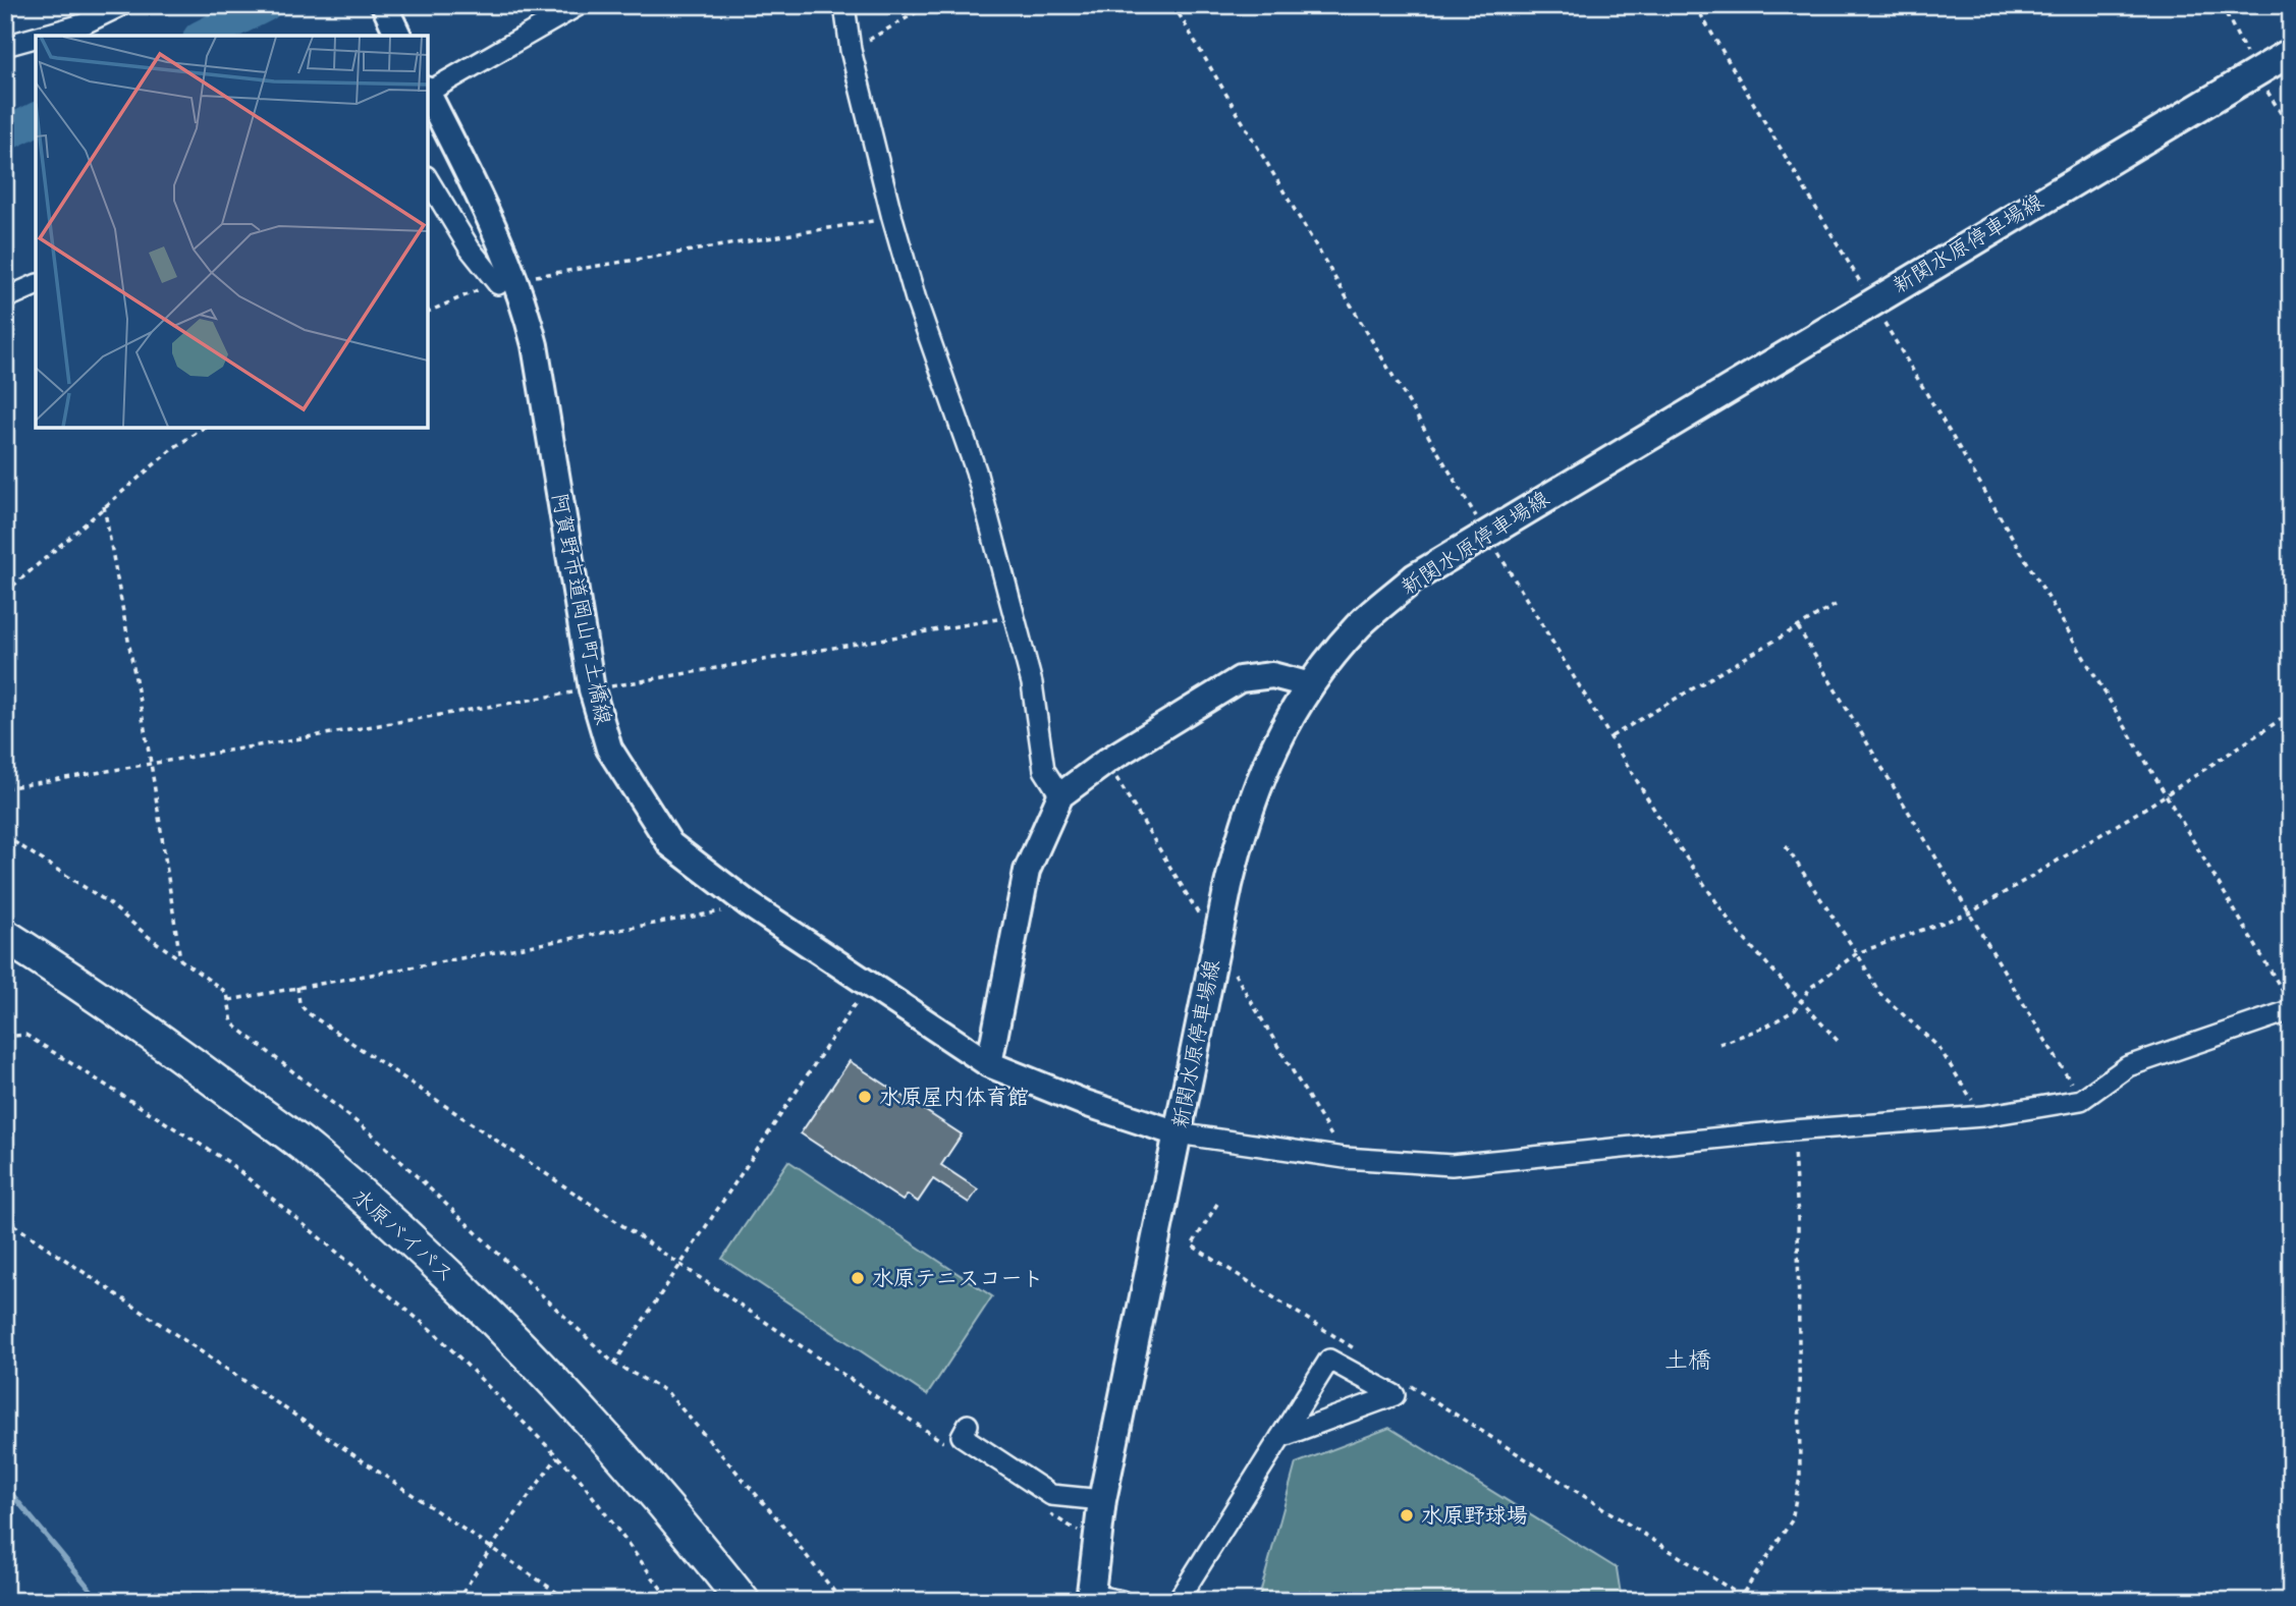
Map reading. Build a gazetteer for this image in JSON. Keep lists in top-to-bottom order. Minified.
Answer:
{"streets":{"highway":["水原バイパス"],"main road":["新関水原停車場線"],"street":["阿賀野市道岡山町土橋線"]},"crossings":[["新関水原停車場線","阿賀野市道岡山町土橋線"]],"districts":["土橋"],"places":["水原屋内体育館","水原テニスコート","水原野球場"]}
